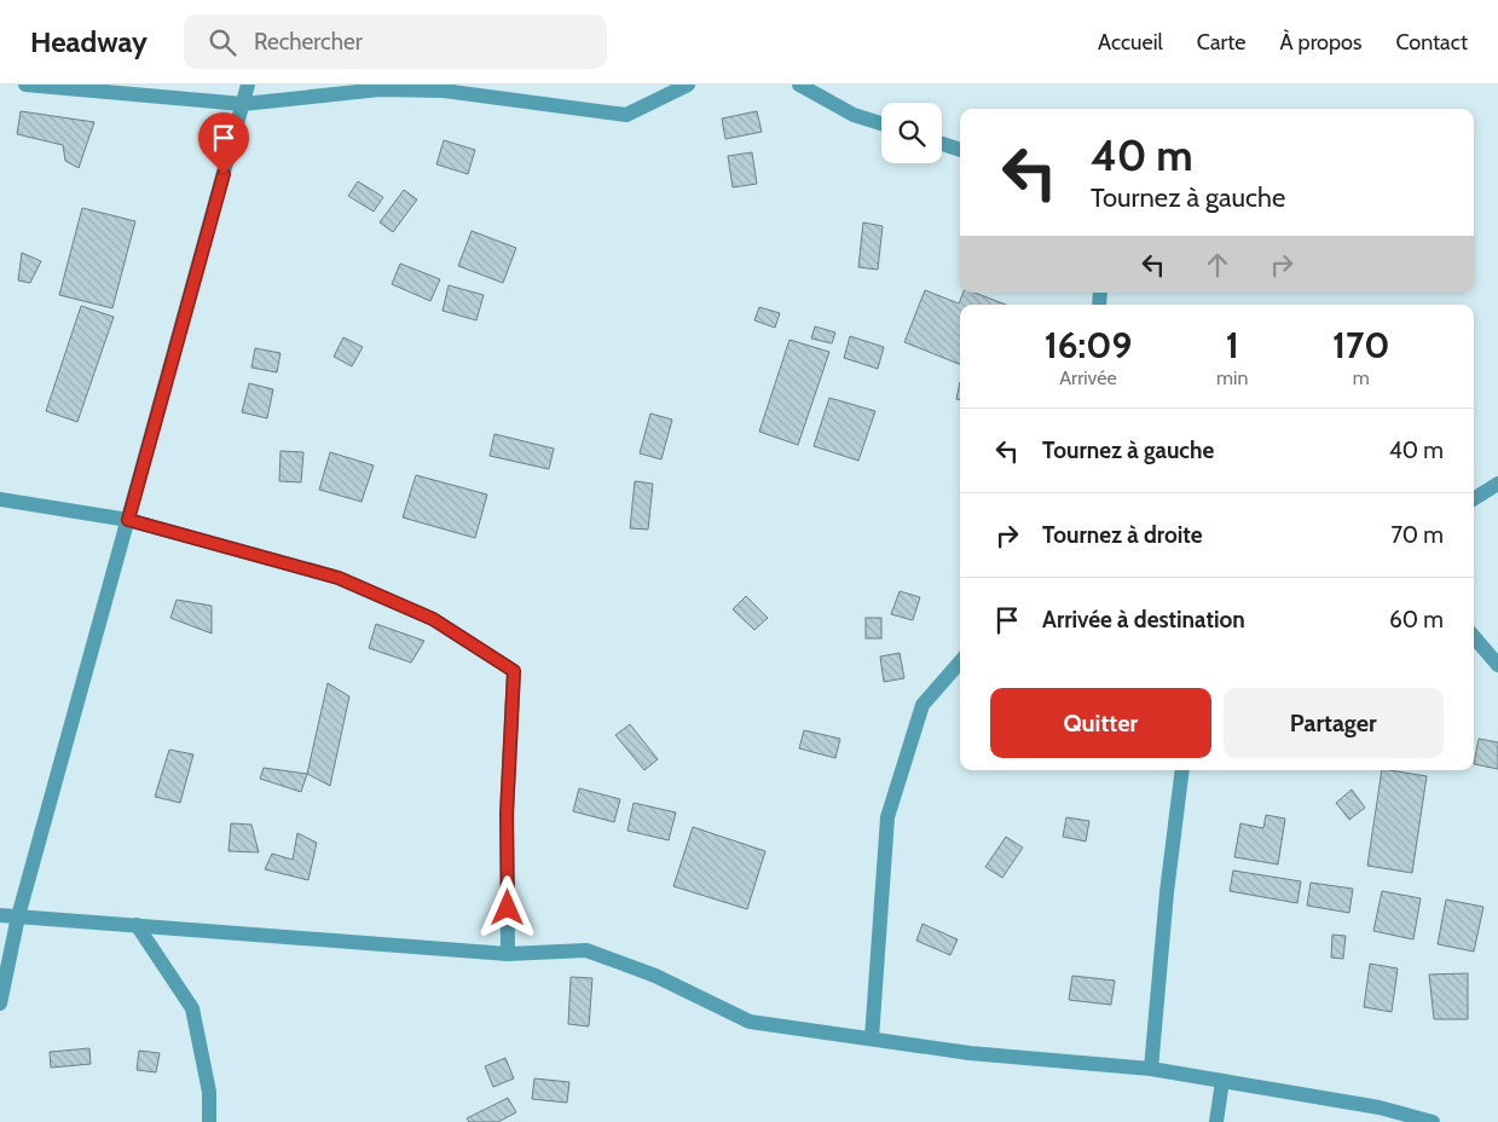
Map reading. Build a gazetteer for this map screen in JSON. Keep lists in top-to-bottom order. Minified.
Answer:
{"page":{"header":"Headway","search":"Rechercher","nav":["Accueil","Carte","À propos","Contact"],"turn":["40 m","Tournez à gauche"],"eta":["16:09","Arrivée","1","min","170","m"],"list":[{"name":"Tournez à gauche","value":"40 m"},{"name":"Tournez à droite","value":"70 m"},{"name":"Arrivée à destination","value":"60 m"}],"buttons":["Quitter","Partager"]}}
